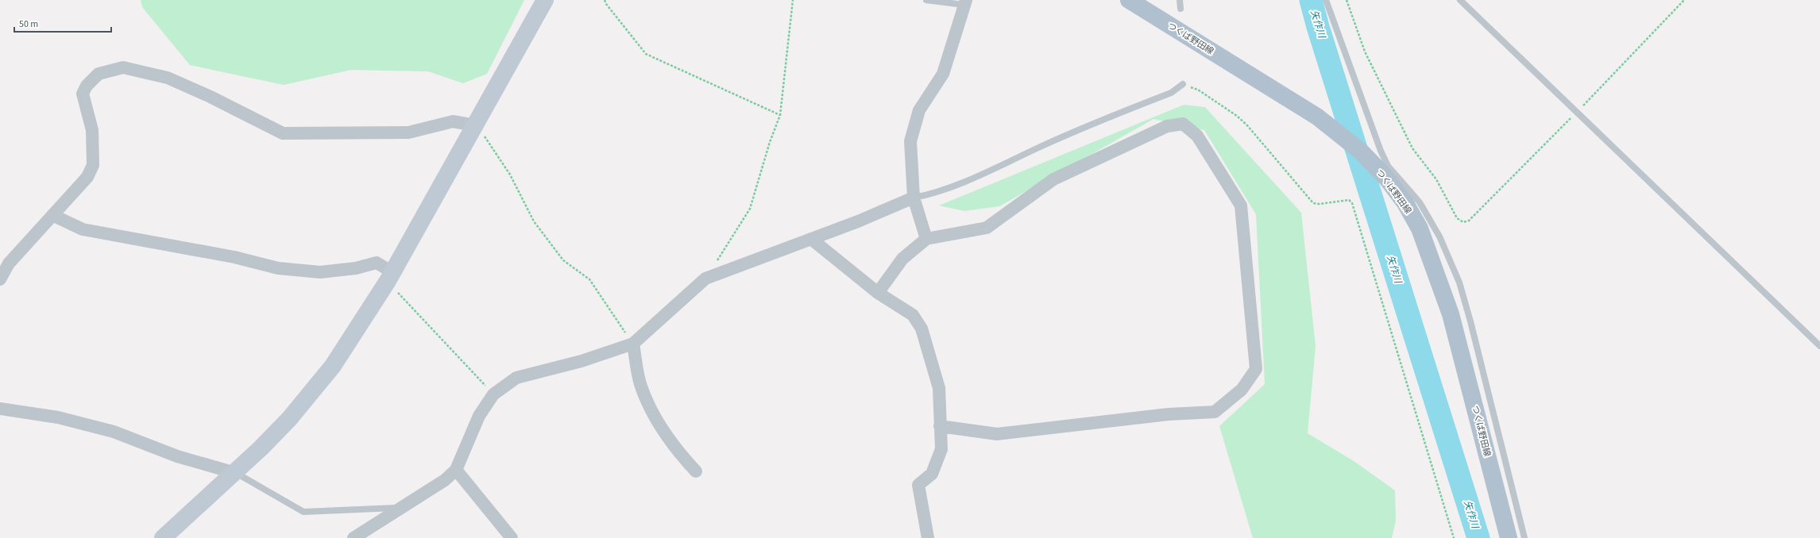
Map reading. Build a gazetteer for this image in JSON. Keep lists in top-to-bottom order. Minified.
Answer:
{"streets":{"main road":["つくば野田線"]},"water":["矢作川"],"scale_bar":"50 m"}
